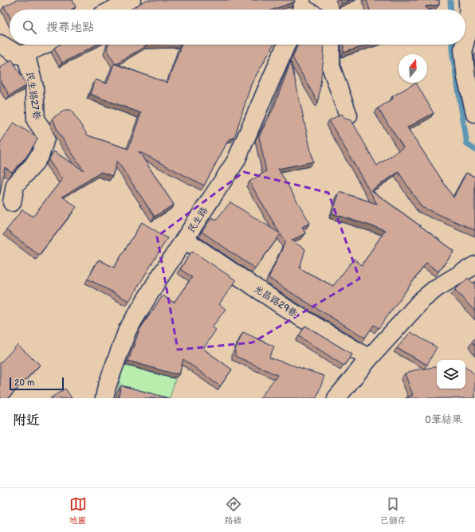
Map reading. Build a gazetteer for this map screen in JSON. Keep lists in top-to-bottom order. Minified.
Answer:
{"streets":{"street":["民生路27巷","民生路","光昌路29巷"]},"crossings":[["民生路","光昌路29巷"]],"scale_bar":"20 m","north":"top","page":{"search":"搜尋地點","scale":"20 m","heading":["附近","0筆結果"],"nav":["地圖","路線","已儲存"]}}
